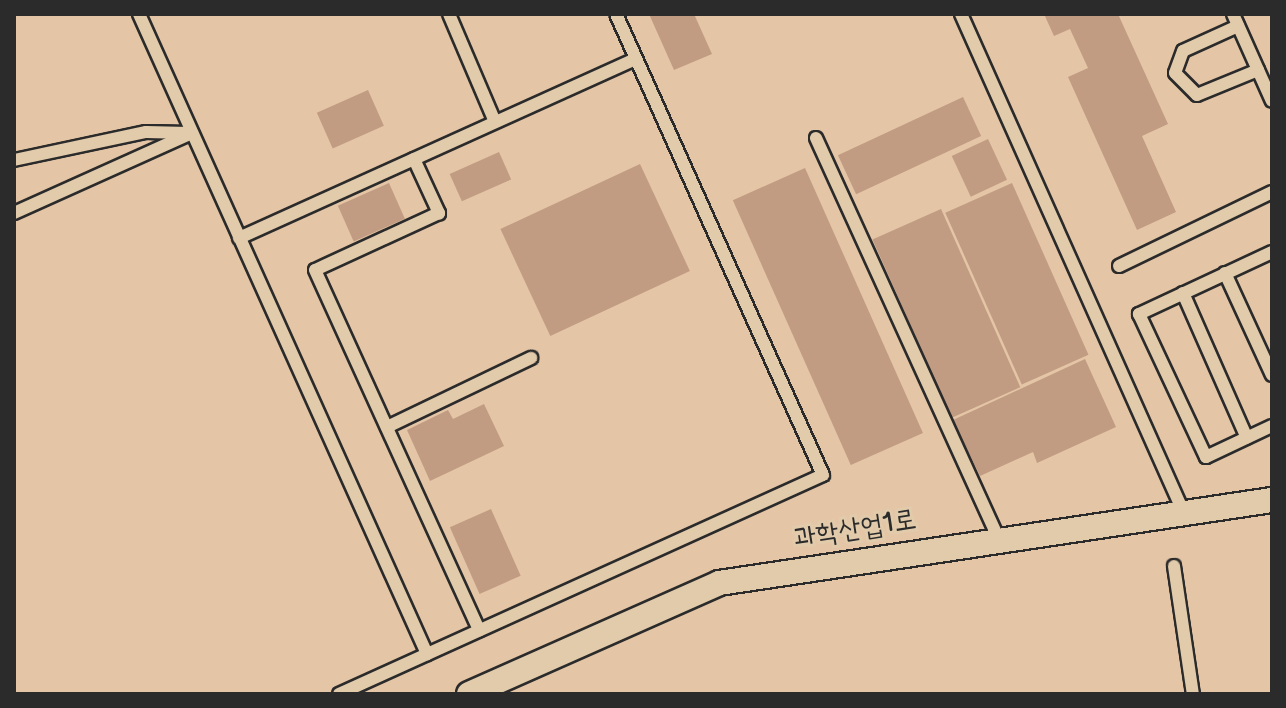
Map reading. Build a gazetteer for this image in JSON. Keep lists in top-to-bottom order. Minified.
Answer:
{"streets":{"street":["과학산업1로"]}}
